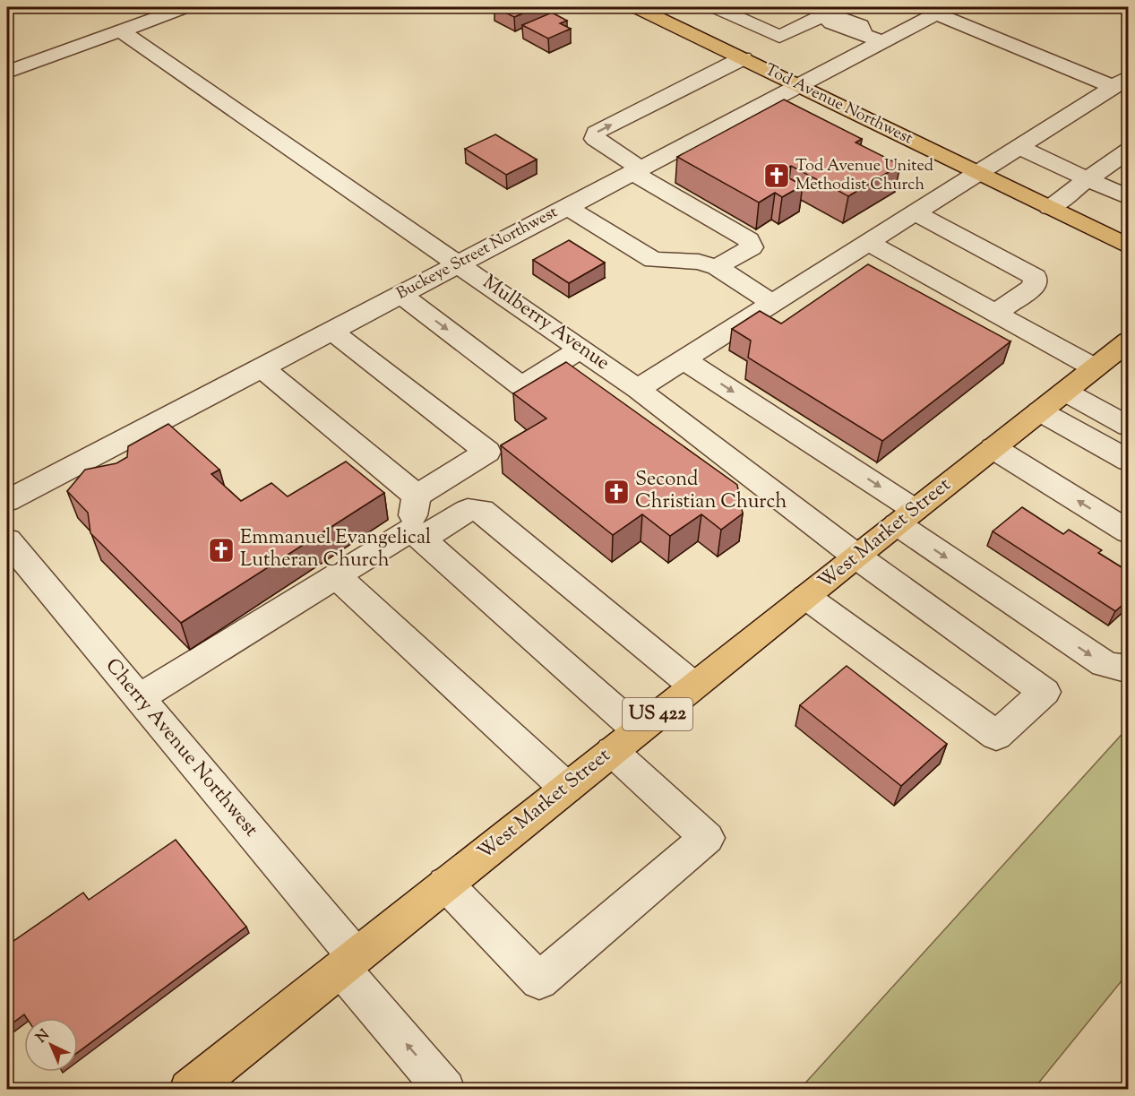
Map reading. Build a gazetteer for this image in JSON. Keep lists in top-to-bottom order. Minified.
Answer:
{"streets":{"main road":["Tod Avenue Northwest","West Market Street","US 422"],"street":["Buckeye Street Northwest","Mulberry Avenue","Cherry Avenue Northwest"]},"crossings":[["Tod Avenue Northwest","Buckeye Street Northwest"],["Buckeye Street Northwest","Mulberry Avenue"],["Mulberry Avenue","West Market Street"],["West Market Street","Cherry Avenue Northwest"]],"places":{"church":["Tod Avenue United Methodist Church","Second Christian Church","Emmanuel Evangelical Lutheran Church"]},"north":"top left"}
